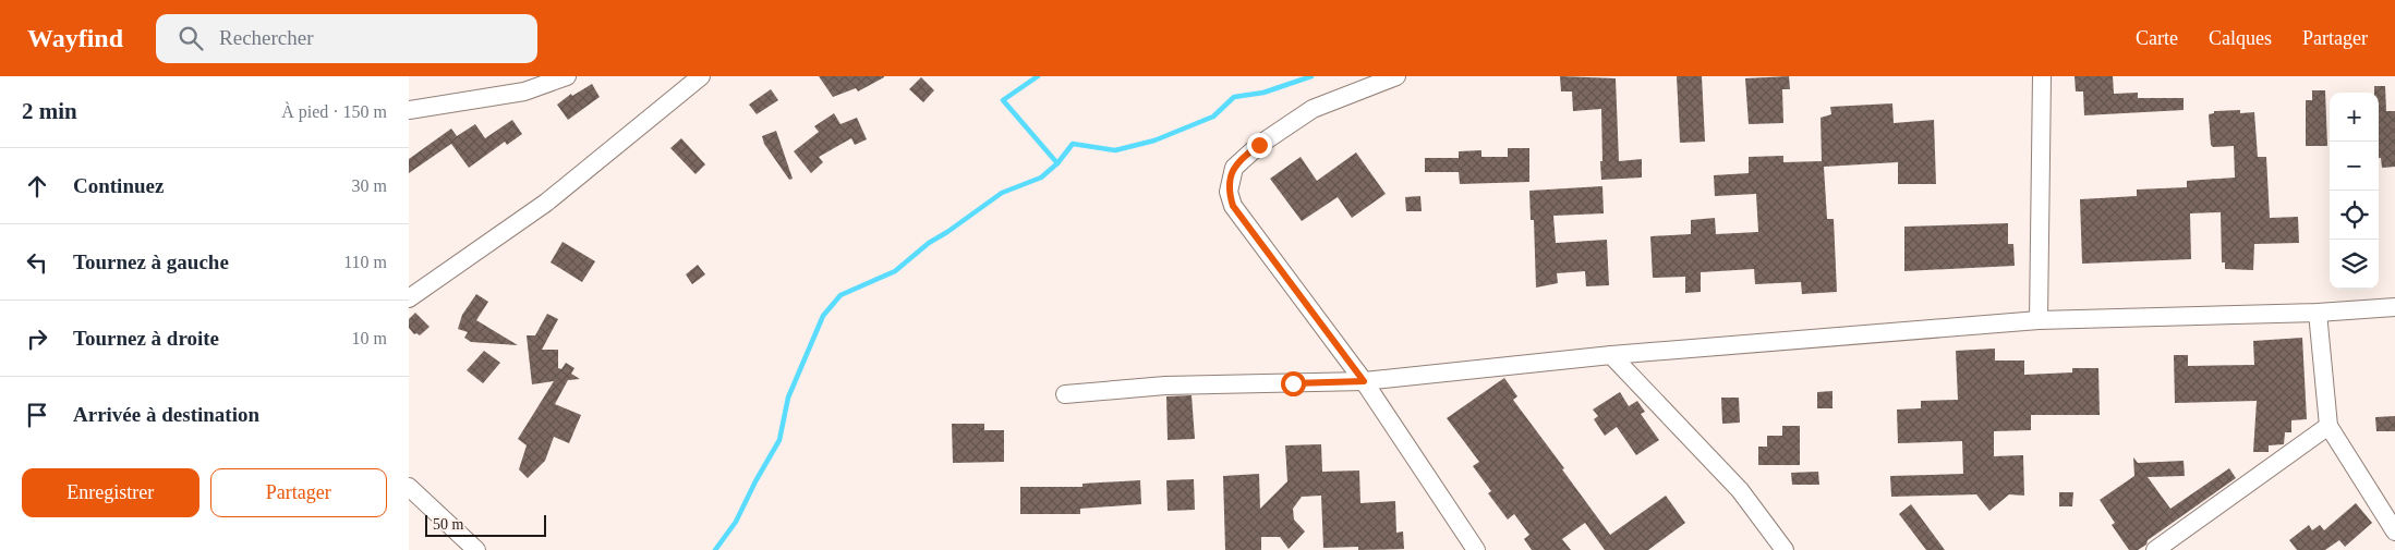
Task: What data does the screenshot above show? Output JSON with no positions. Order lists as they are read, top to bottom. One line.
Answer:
{"scale_bar":"50 m","page":{"header":"Wayfind","search":"Rechercher","nav":["Carte","Calques","Partager"],"heading":["2 min","À pied · 150 m"],"map_buttons":["+","−"],"list":[["Continuez","30 m"],["Tournez à gauche","110 m"],["Tournez à droite","10 m"],"Arrivée à destination"],"buttons":["Enregistrer","Partager"],"scale":"50 m"}}
